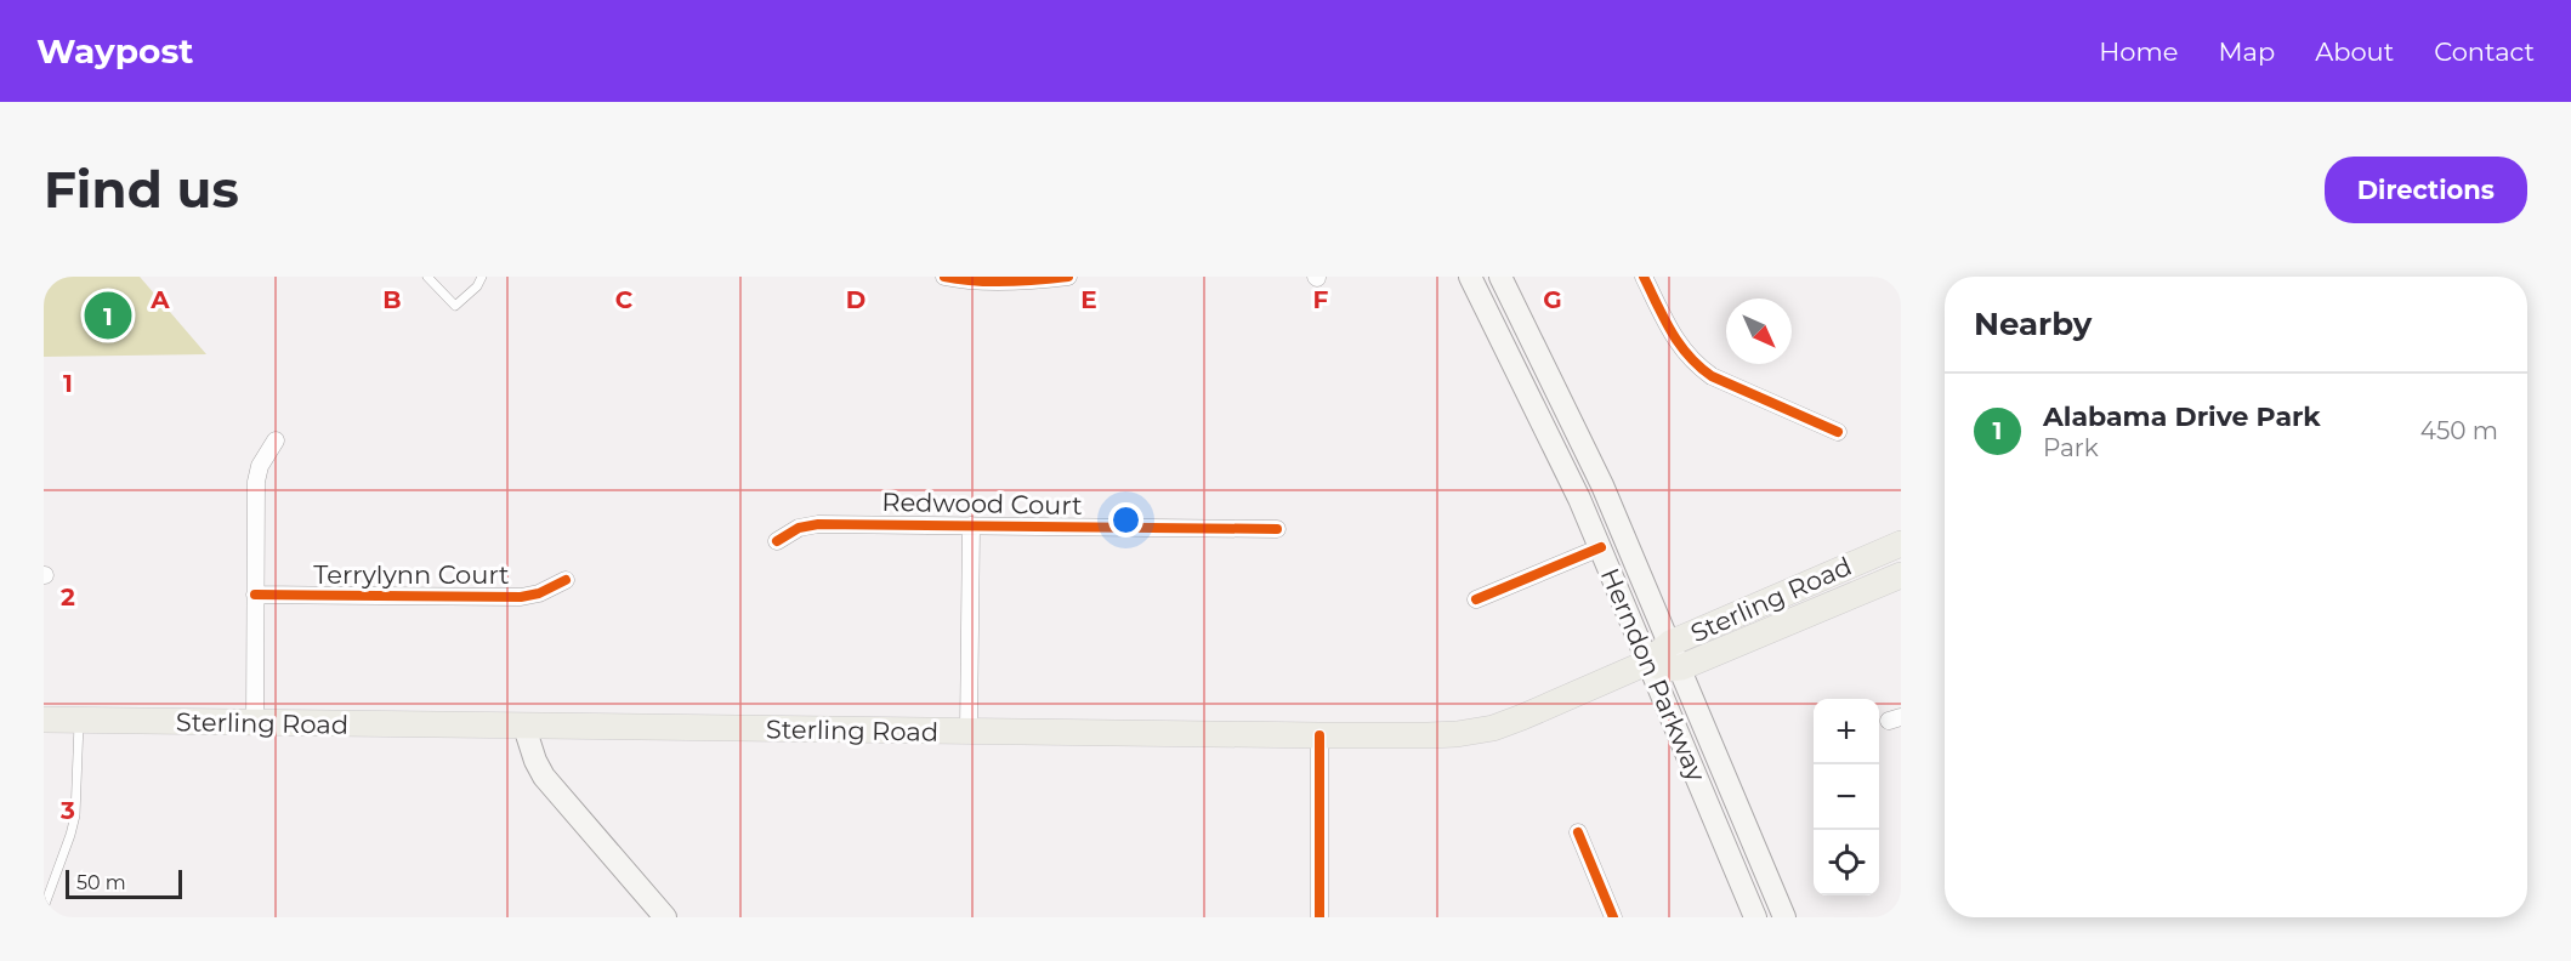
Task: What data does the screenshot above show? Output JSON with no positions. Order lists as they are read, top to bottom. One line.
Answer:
{"streets":{"main road":["Sterling Road","Herndon Parkway"],"street":["Redwood Court","Terrylynn Court"]},"crossings":[["Sterling Road","Herndon Parkway"]],"scale_bar":"50 m","north":"bottom right","page":{"header":"Waypost","nav":["Home","Map","About","Contact"],"buttons":"Directions","title":"Find us","heading":"Nearby","pins":"1","list":[{"mark":"1","name":"Alabama Drive Park","note":"Park","value":"450 m"}],"map_buttons":["+","−"],"scale":"50 m"},"grid":{"columns":["A","B","C","D","E","F","G"],"rows":["1","2","3"]}}
